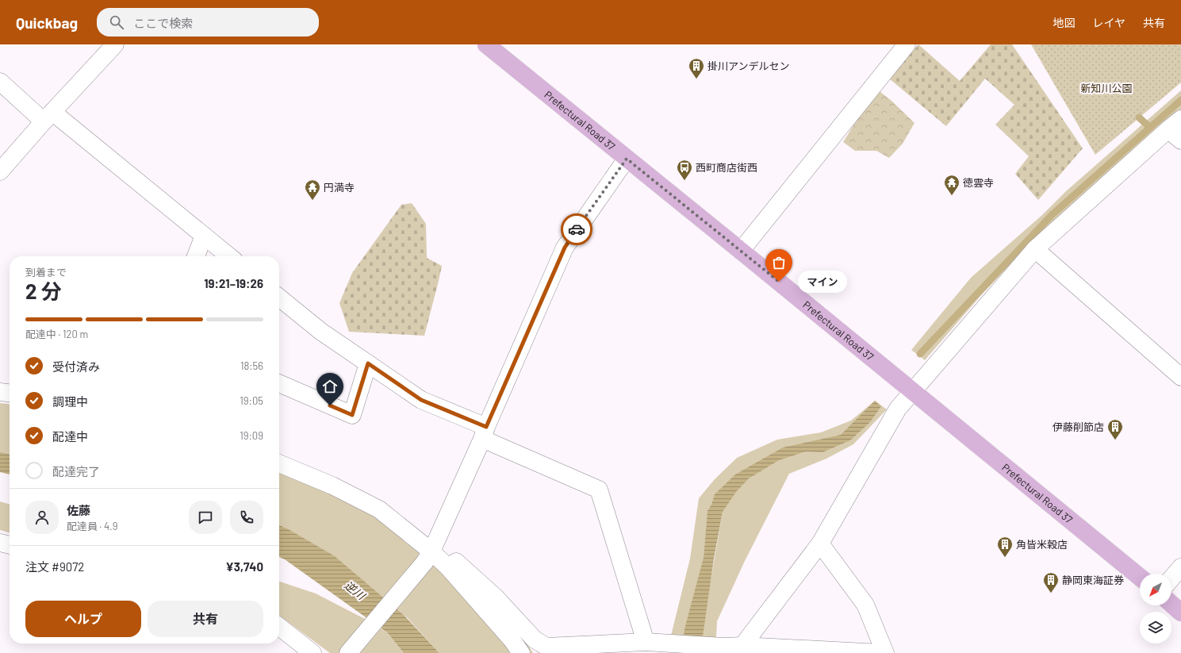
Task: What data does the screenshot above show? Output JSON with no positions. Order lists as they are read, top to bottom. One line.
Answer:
{"streets":{"main road":["Prefectural Road 37"]},"water":["逆川"],"parks":["新知川公園"],"places":{"building":["掛川アンデルセン","伊藤削節店","角皆米穀店","静岡東海証券"],"bus stop":["西町商店街西"],"temple":["徳雲寺","円満寺"],"other":["マイン"]},"north":"bottom left","page":{"header":"Quickbag","search":"ここで検索","nav":["地図","レイヤ","共有"],"heading":["2 分","到着まで","19:21–19:26"],"panel":["佐藤","配達員 · 4.9","注文 #9072","¥3,740"],"bubble":"マイン","bar":"配達中 · 120 m","list":[["受付済み","18:56"],["調理中","19:05"],["配達中","19:09"],"配達完了"],"buttons":["ヘルプ","共有"]}}
